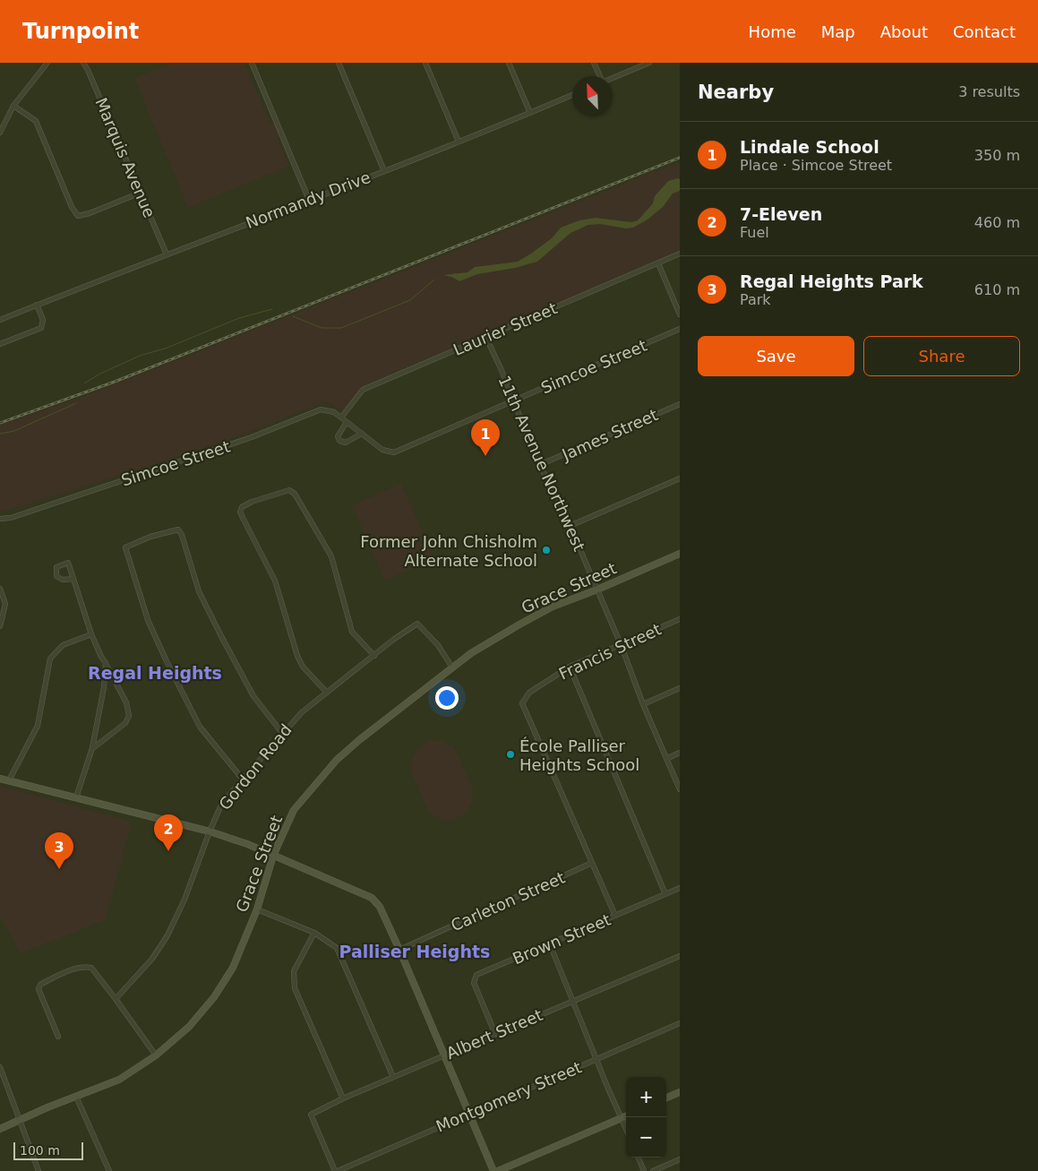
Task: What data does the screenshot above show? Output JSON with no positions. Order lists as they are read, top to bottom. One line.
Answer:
{"streets":{"street":["Marquis Avenue","Normandy Drive","Laurier Street","Simcoe Street","James Street","11th Avenue Northwest","Grace Street","Francis Street","Gordon Road","Carleton Street","Brown Street","Albert Street","Montgomery Street"]},"crossings":[["Marquis Avenue","Normandy Drive"],["Laurier Street","Simcoe Street"],["Laurier Street","11th Avenue Northwest"],["Simcoe Street","11th Avenue Northwest"],["James Street","11th Avenue Northwest"],["11th Avenue Northwest","Grace Street"],["11th Avenue Northwest","Francis Street"],["Grace Street","Gordon Road"],["Francis Street","Carleton Street"],["Brown Street","Albert Street"],["Albert Street","Montgomery Street"]],"districts":["Regal Heights","Palliser Heights"],"places":["Former John Chisholm Alternate School","École Palliser Heights School"],"scale_bar":"100 m","north":"top left","page":{"header":"Turnpoint","nav":["Home","Map","About","Contact"],"heading":["Nearby","3 results"],"list":[{"mark":"1","name":"Lindale School","note":"Place · Simcoe Street","value":"350 m"},{"mark":"2","name":"7-Eleven","note":"Fuel","value":"460 m"},{"mark":"3","name":"Regal Heights Park","note":"Park","value":"610 m"}],"buttons":["Save","Share"],"pins":["1","2","3"],"map_buttons":["+","−"],"scale":"100 m"}}
